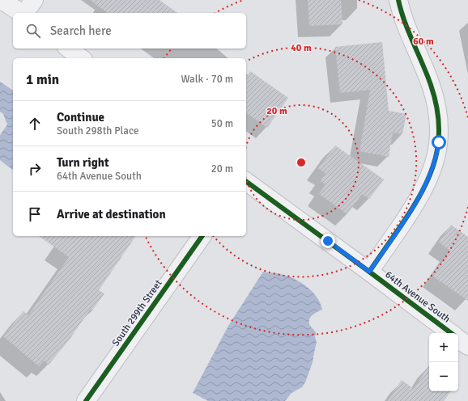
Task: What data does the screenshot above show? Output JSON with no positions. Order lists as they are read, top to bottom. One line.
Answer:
{"streets":{"street":["64th Avenue South","South 299th Street"]},"page":{"search":"Search here","heading":["1 min","Walk · 70 m"],"list":[["Continue","South 298th Place","50 m"],["Turn right","64th Avenue South","20 m"],"Arrive at destination"],"map_buttons":["+","−"]},"rings":["60 m","40 m","20 m"]}
